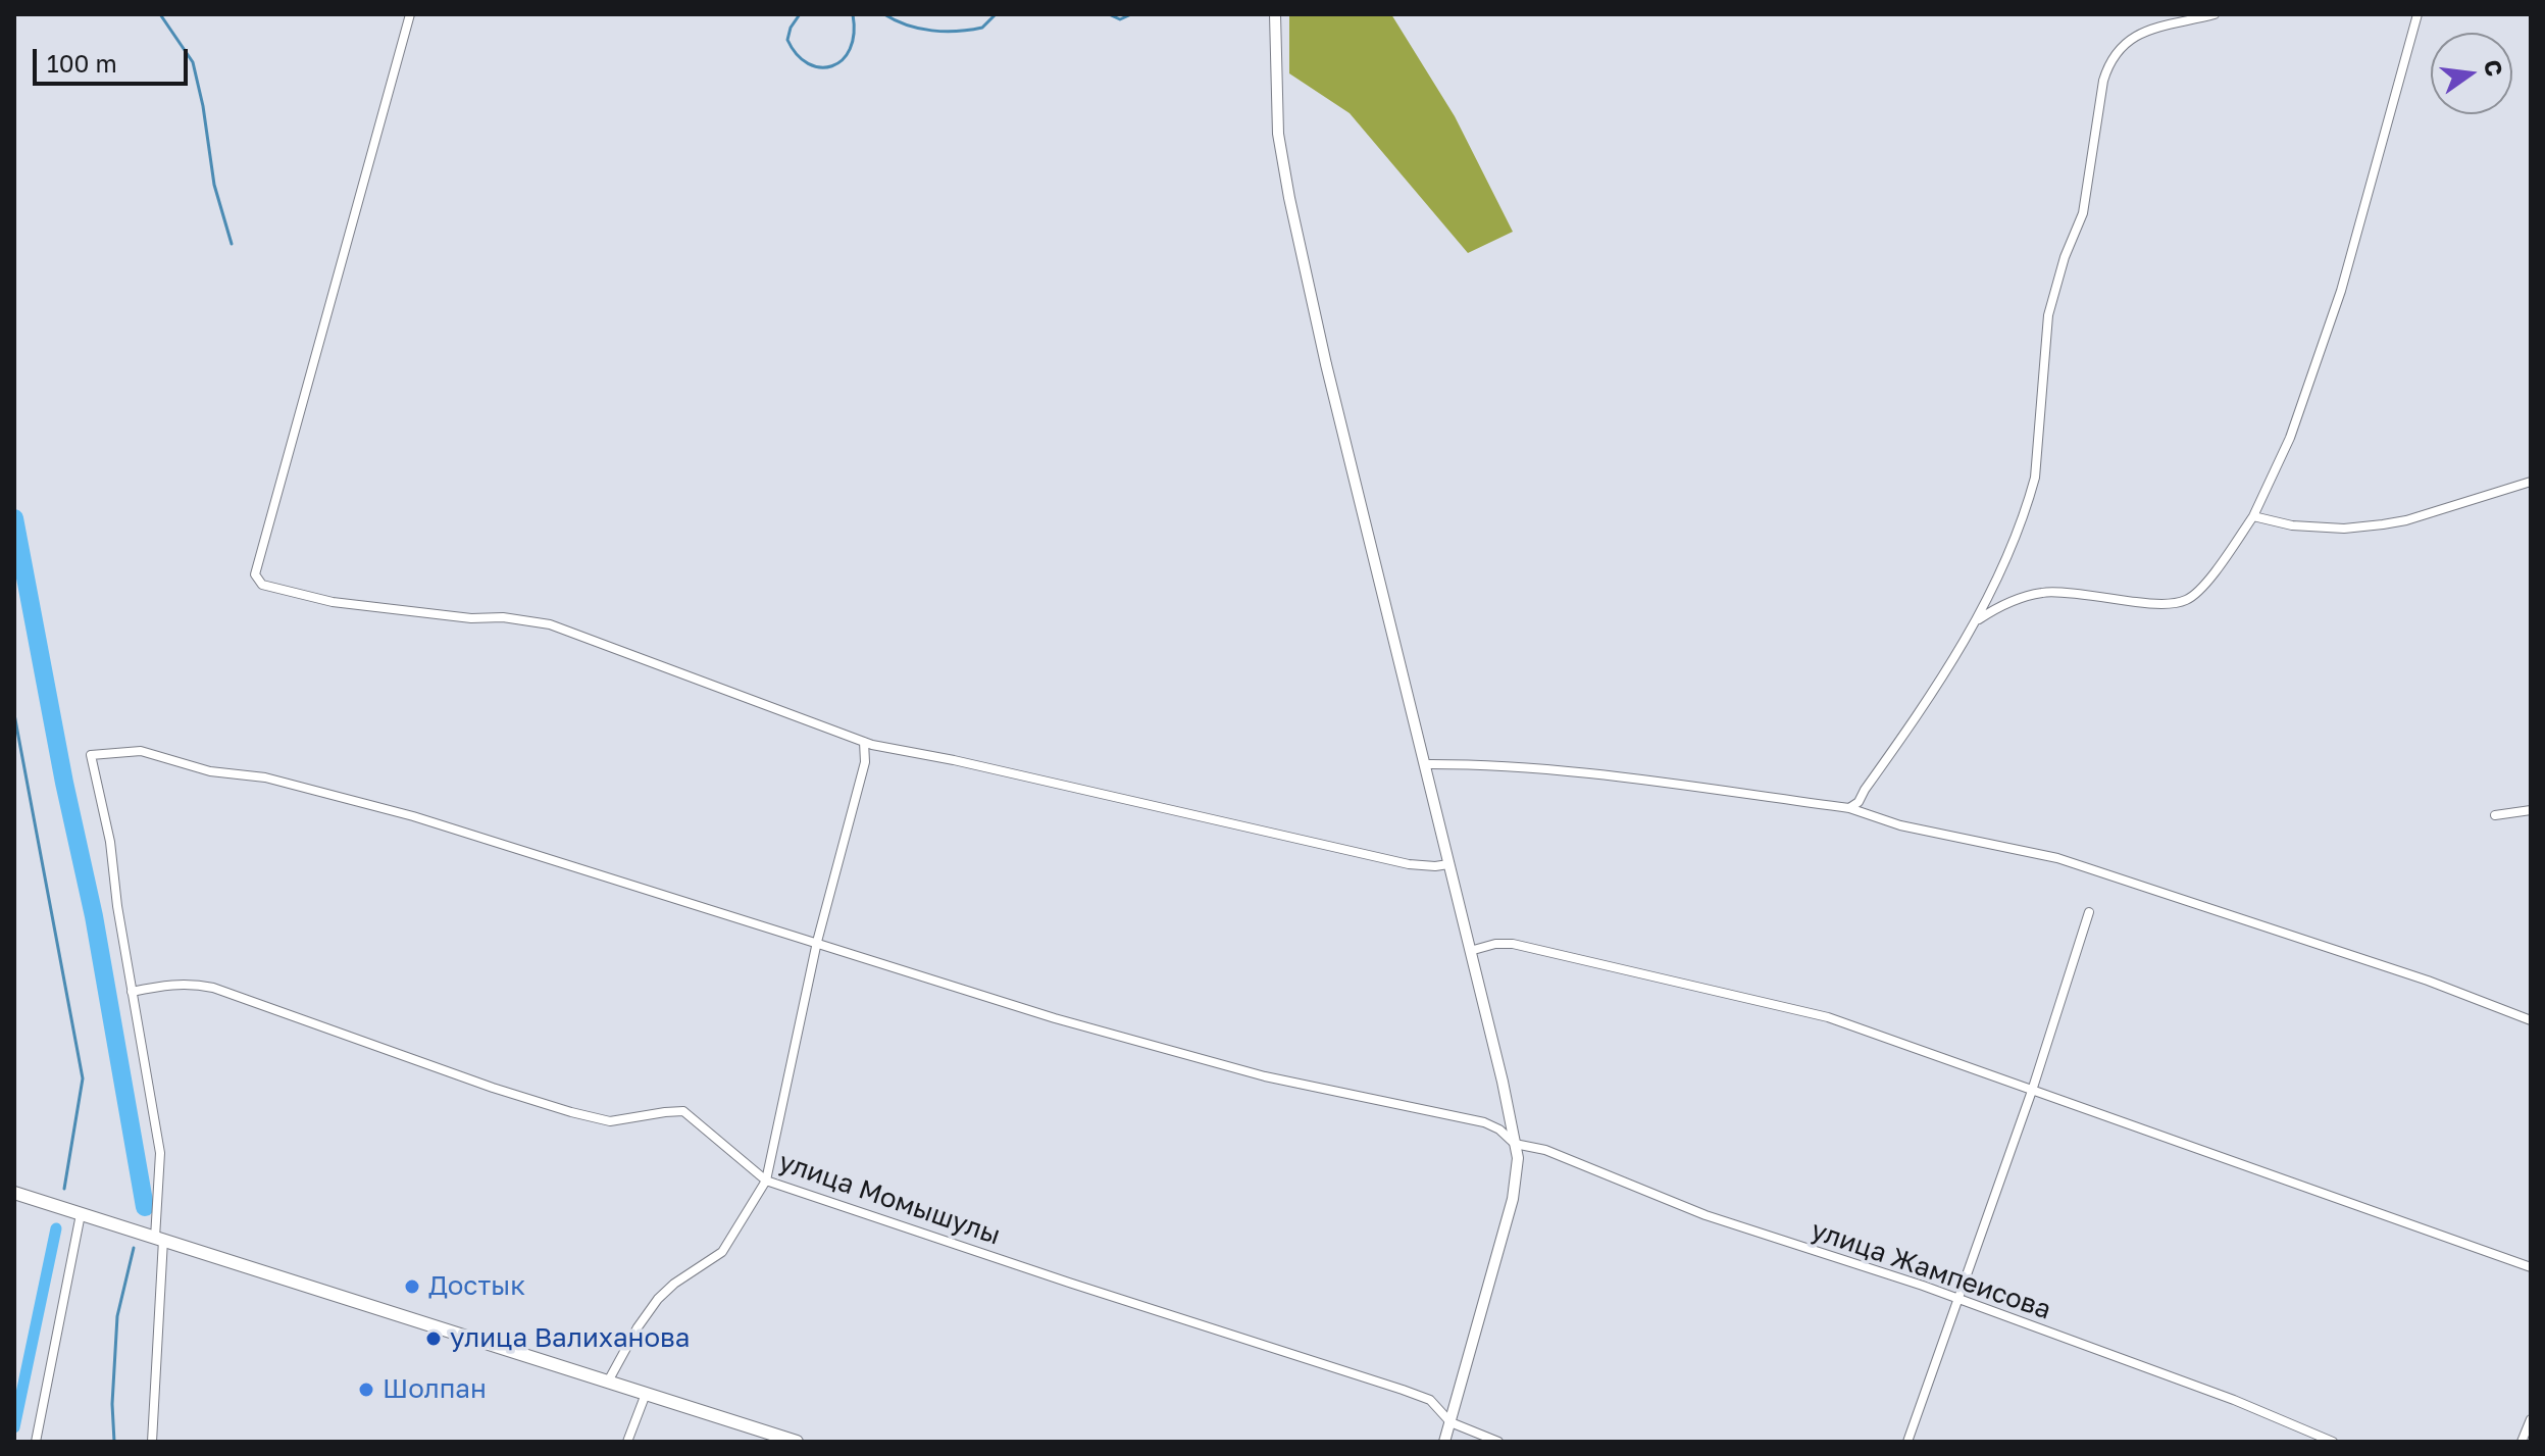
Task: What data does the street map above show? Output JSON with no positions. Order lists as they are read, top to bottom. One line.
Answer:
{"streets":{"street":["улица Момышулы","улица Жампеисова"]},"crossings":[["улица Момышулы","улица Жампеисова"]],"places":["Достык","улица Валиханова","Шолпан"],"scale_bar":"100 m","north":"right"}
